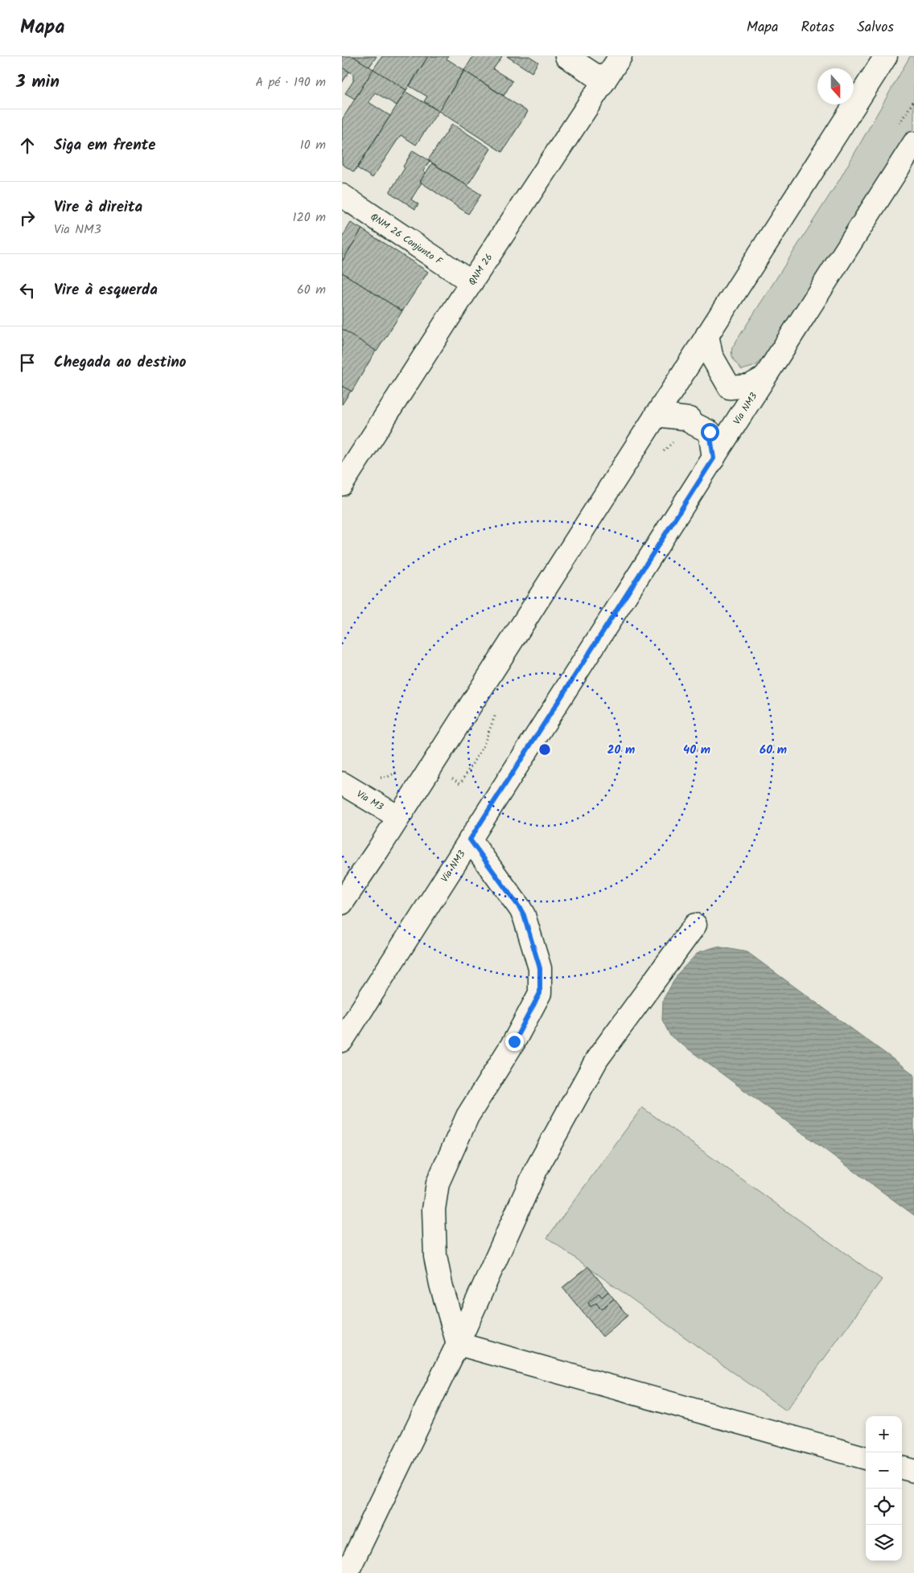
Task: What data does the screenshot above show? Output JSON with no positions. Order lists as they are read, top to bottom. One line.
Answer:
{"streets":{"main road":["QNM 26 Conjunto F","QNM 26","Via NM3","Via M3"]},"crossings":[["QNM 26 Conjunto F","QNM 26"]],"north":"bottom","page":{"header":"Mapa","nav":["Mapa","Rotas","Salvos"],"heading":["3 min","A pé · 190 m"],"list":[["Siga em frente","10 m"],["Vire à direita","Via NM3","120 m"],["Vire à esquerda","60 m"],"Chegada ao destino"],"map_buttons":["+","−"]},"rings":["20 m","40 m","60 m"]}
